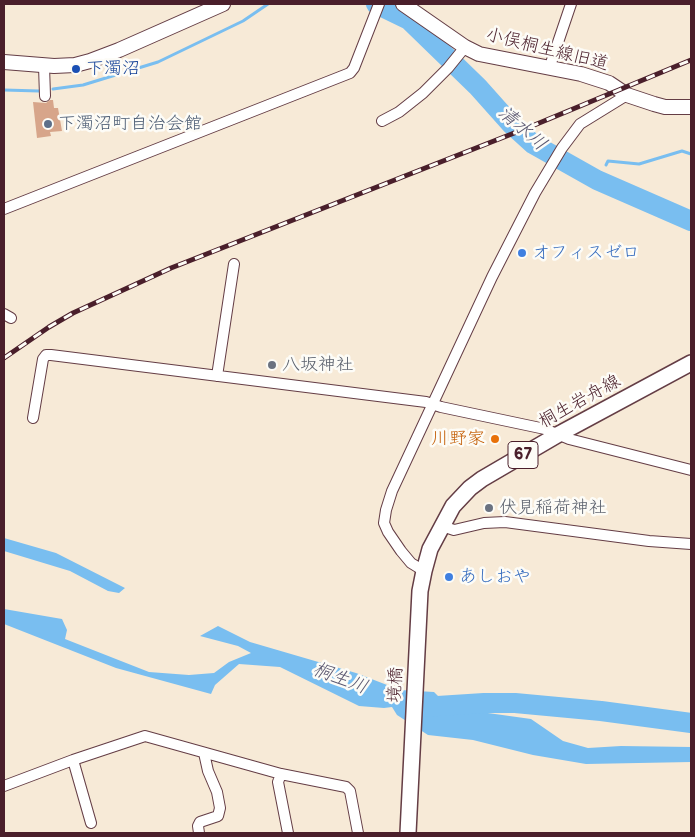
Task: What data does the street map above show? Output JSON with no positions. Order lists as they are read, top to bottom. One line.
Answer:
{"streets":{"main road":["桐生岩舟線","67","境橋"],"street":["小俣桐生線旧道"]},"crossings":[["桐生岩舟線","境橋"]],"water":["清水川","桐生川"],"places":["下濁沼","下濁沼町自治会館","オフィスゼロ","八坂神社","川野家","伏見稲荷神社","あしおや"]}
